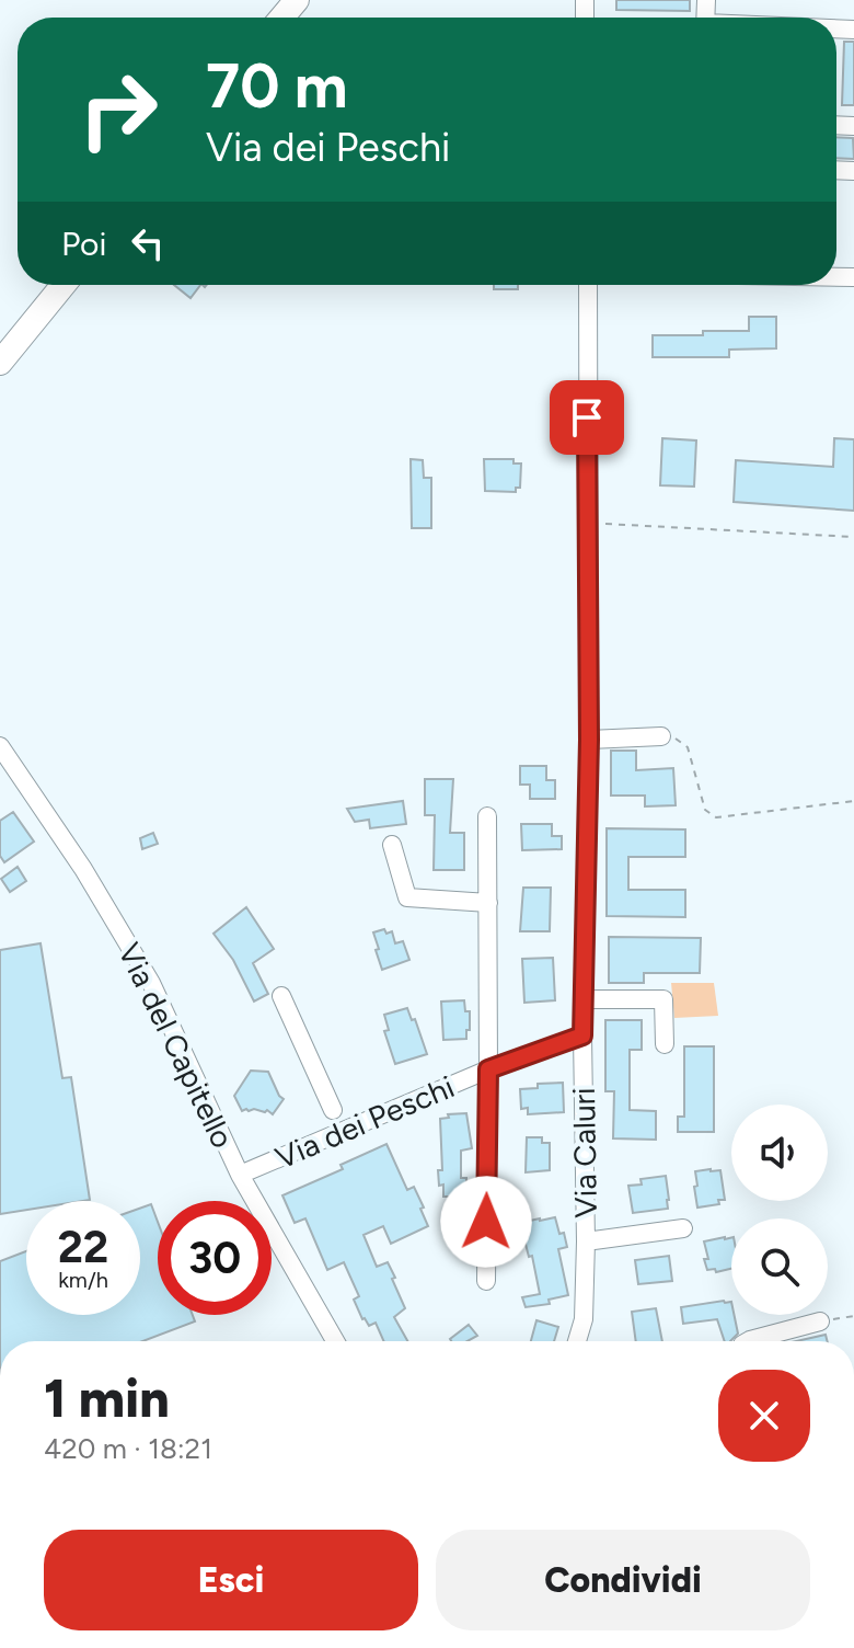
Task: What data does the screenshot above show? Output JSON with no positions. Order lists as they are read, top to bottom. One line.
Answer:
{"streets":{"street":["Via del Capitello","Via dei Peschi","Via Caluri"]},"crossings":[["Via del Capitello","Via dei Peschi"],["Via dei Peschi","Via Caluri"]],"page":{"turn":["70 m","Via dei Peschi"],"then":"Poi","speed":"22 km/h","limit":"30","heading":["1 min","420 m · 18:21"],"buttons":["Esci","Condividi"]}}
